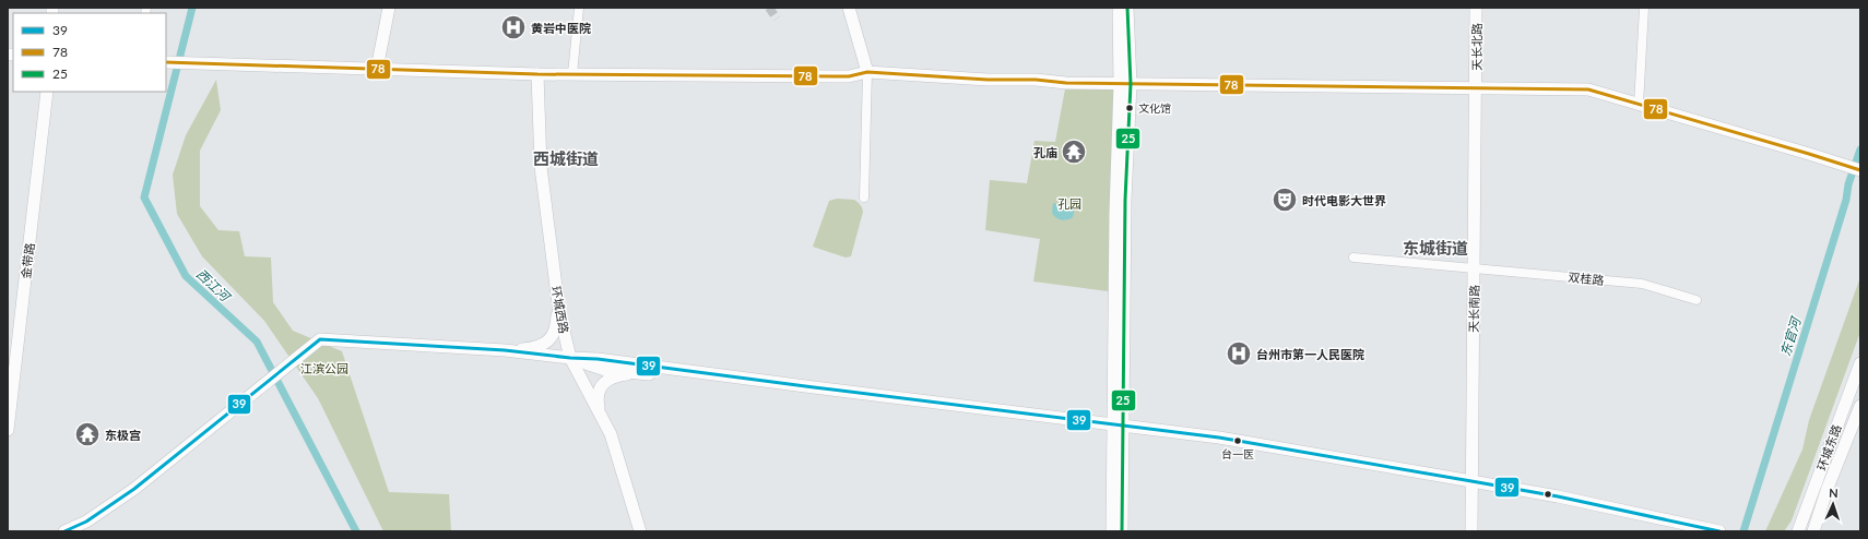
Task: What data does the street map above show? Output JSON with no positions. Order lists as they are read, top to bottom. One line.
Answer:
{"streets":{"street":["天长北路","金带路","双桂路","天长南路","环城西路","环城东路"]},"crossings":[["天长北路","天长南路"],["双桂路","天长南路"]],"districts":["西城街道","东城街道"],"water":["西江河","东官河"],"parks":["孔园","江滨公园"],"places":{"hospital":["黄岩中医院","台州市第一人民医院"],"other":["文化馆","台一医"],"temple":["孔庙","东极宫"],"theatre":["时代电影大世界"]},"lines":["transit line 25","transit line 78","transit line 39"],"legend":["39","78","25"],"north":"top"}
